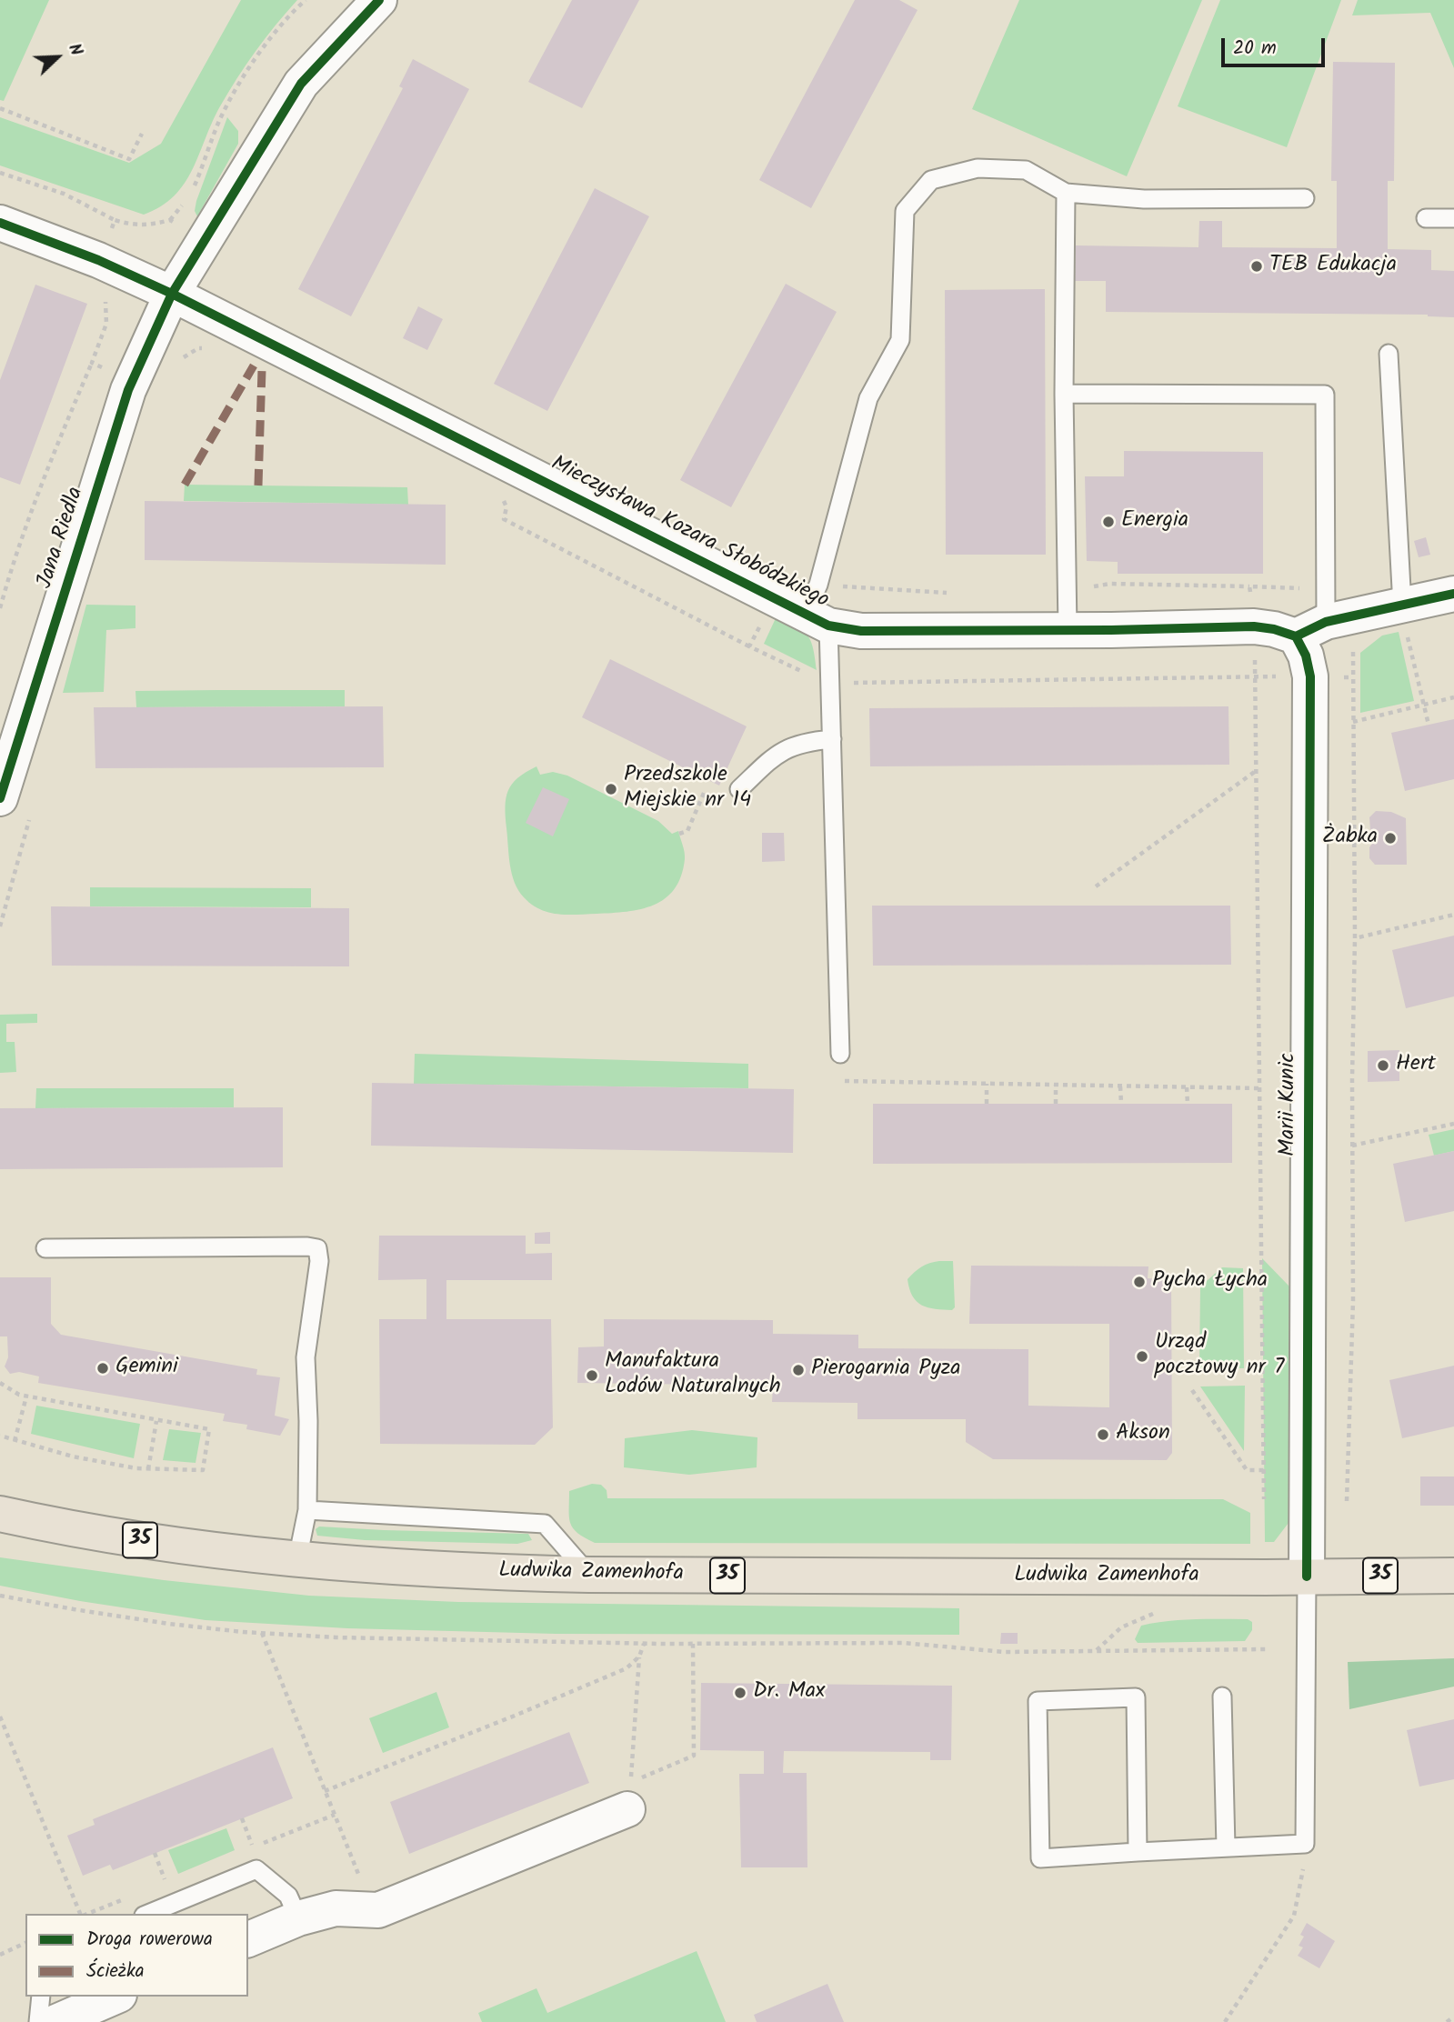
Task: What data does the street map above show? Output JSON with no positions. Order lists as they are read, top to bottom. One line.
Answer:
{"streets":{"main road":["35","Ludwika Zamenhofa"],"street":["Mieczysława Kozara Słobódzkiego","Jana Riedla","Marii Kunic"]},"crossings":[["Mieczysława Kozara Słobódzkiego","Jana Riedla"],["Mieczysława Kozara Słobódzkiego","Marii Kunic"],["Marii Kunic","Ludwika Zamenhofa"]],"places":["TEB Edukacja","Energia","Przedszkole Miejskie nr 14","Żabka","Hert","Pycha Łycha","Urząd pocztowy nr 7","Gemini","Pierogarnia Pyza","Manufaktura Lodów Naturalnych","Akson","Dr. Max"],"legend":["Droga rowerowa","Ścieżka"],"scale_bar":"20 m","north":"top right"}
